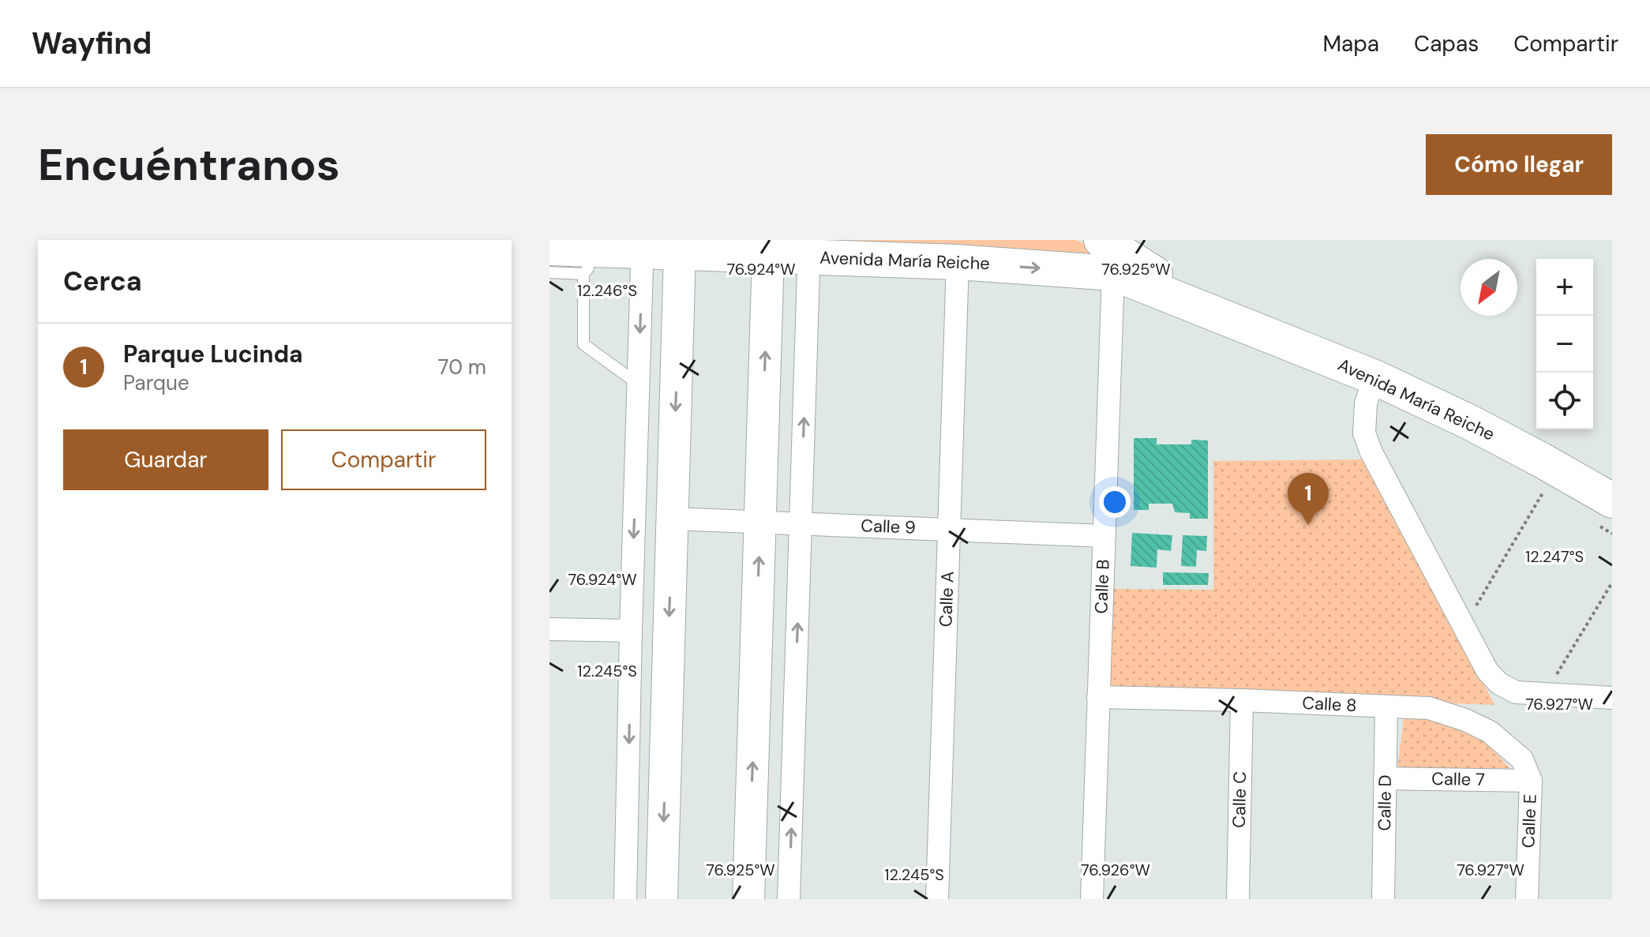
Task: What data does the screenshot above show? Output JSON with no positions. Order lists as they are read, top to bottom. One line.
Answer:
{"streets":{"main road":["Avenida María Reiche"],"street":["Calle 9","Calle B","Calle A","Calle 8","Calle 7","Calle C","Calle D","Calle E"]},"crossings":[["Avenida María Reiche","Calle B"],["Avenida María Reiche","Calle A"],["Calle 9","Calle B"],["Calle 9","Calle A"],["Calle B","Calle 8"],["Calle 8","Calle 7"],["Calle 8","Calle C"],["Calle 8","Calle D"],["Calle 8","Calle E"],["Calle 7","Calle D"],["Calle 7","Calle E"]],"north":"bottom left","page":{"header":"Wayfind","nav":["Mapa","Capas","Compartir"],"buttons":["Cómo llegar",["Guardar","Compartir"]],"title":"Encuéntranos","heading":"Cerca","map_buttons":["+","−"],"list":[{"mark":"1","name":"Parque Lucinda","note":"Parque","value":"70 m"}],"pins":"1"},"coordinates":["76.924°W","76.925°W","12.246°S","12.247°S","12.245°S","76.927°W","76.926°W"]}
